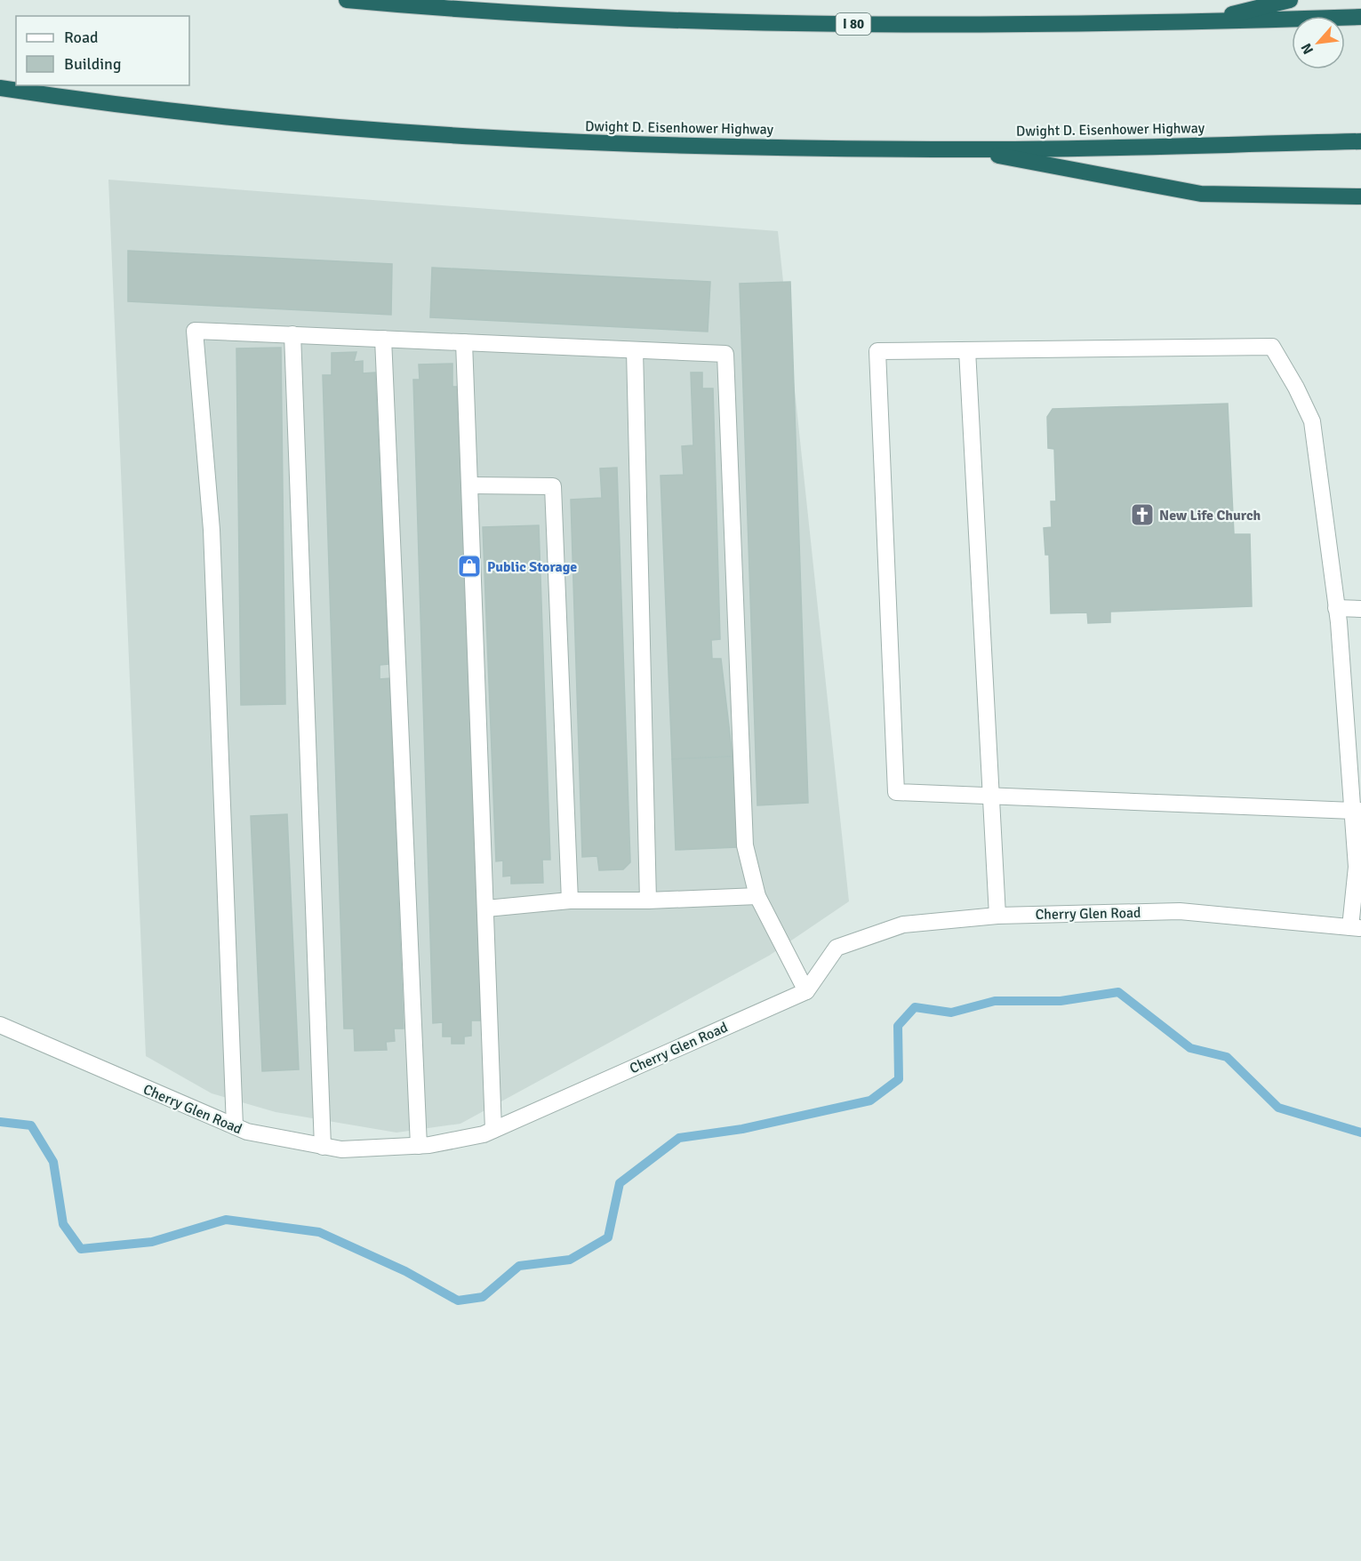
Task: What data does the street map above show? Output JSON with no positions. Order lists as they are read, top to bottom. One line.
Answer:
{"streets":{"highway":["I 80","Dwight D. Eisenhower Highway"],"street":["Cherry Glen Road"]},"places":{"church":["New Life Church"],"shop":["Public Storage"]},"legend":["Road","Building"],"north":"bottom left"}
